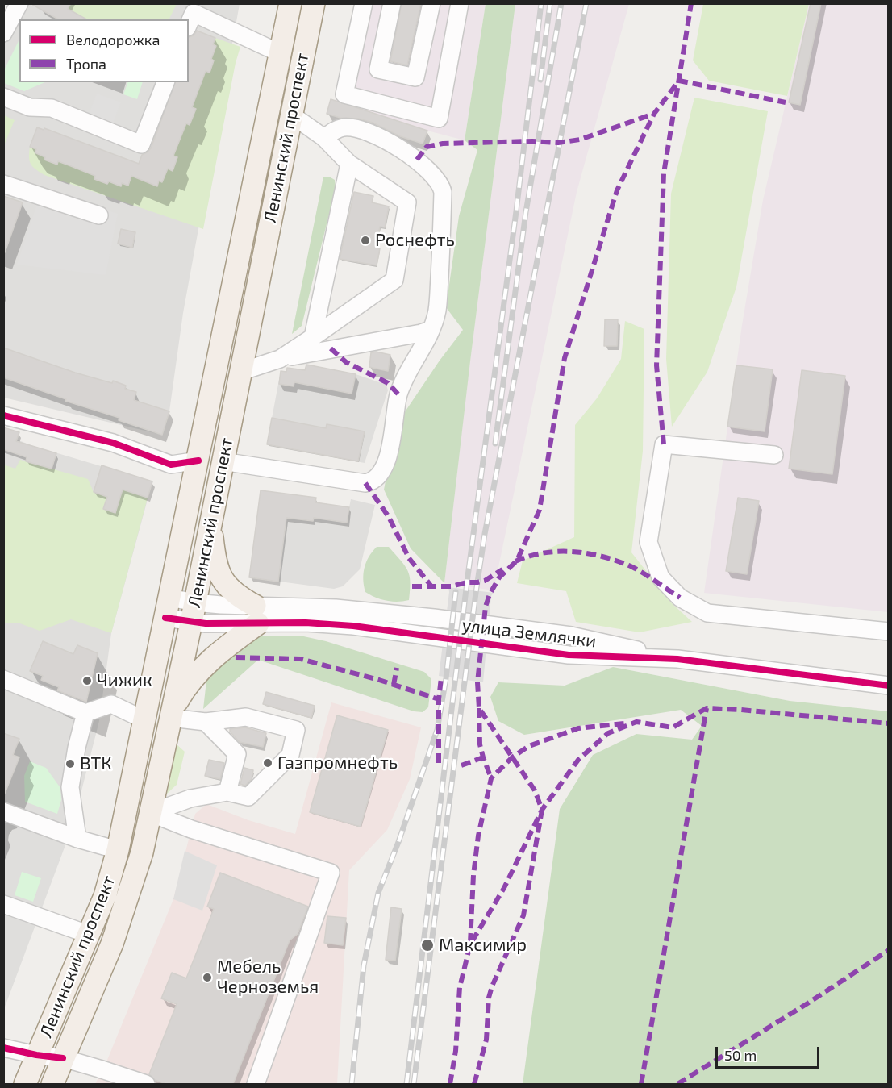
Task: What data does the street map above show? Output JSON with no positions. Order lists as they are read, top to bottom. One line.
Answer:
{"streets":{"main road":["Ленинский проспект"],"street":["улица Землячки"]},"crossings":[["Ленинский проспект","улица Землячки"]],"places":["Роснефть","Чижик","Газпромнефть","ВТК","Максимир","Мебель Черноземья"],"legend":["Велодорожка","Тропа"],"scale_bar":"50 m"}
